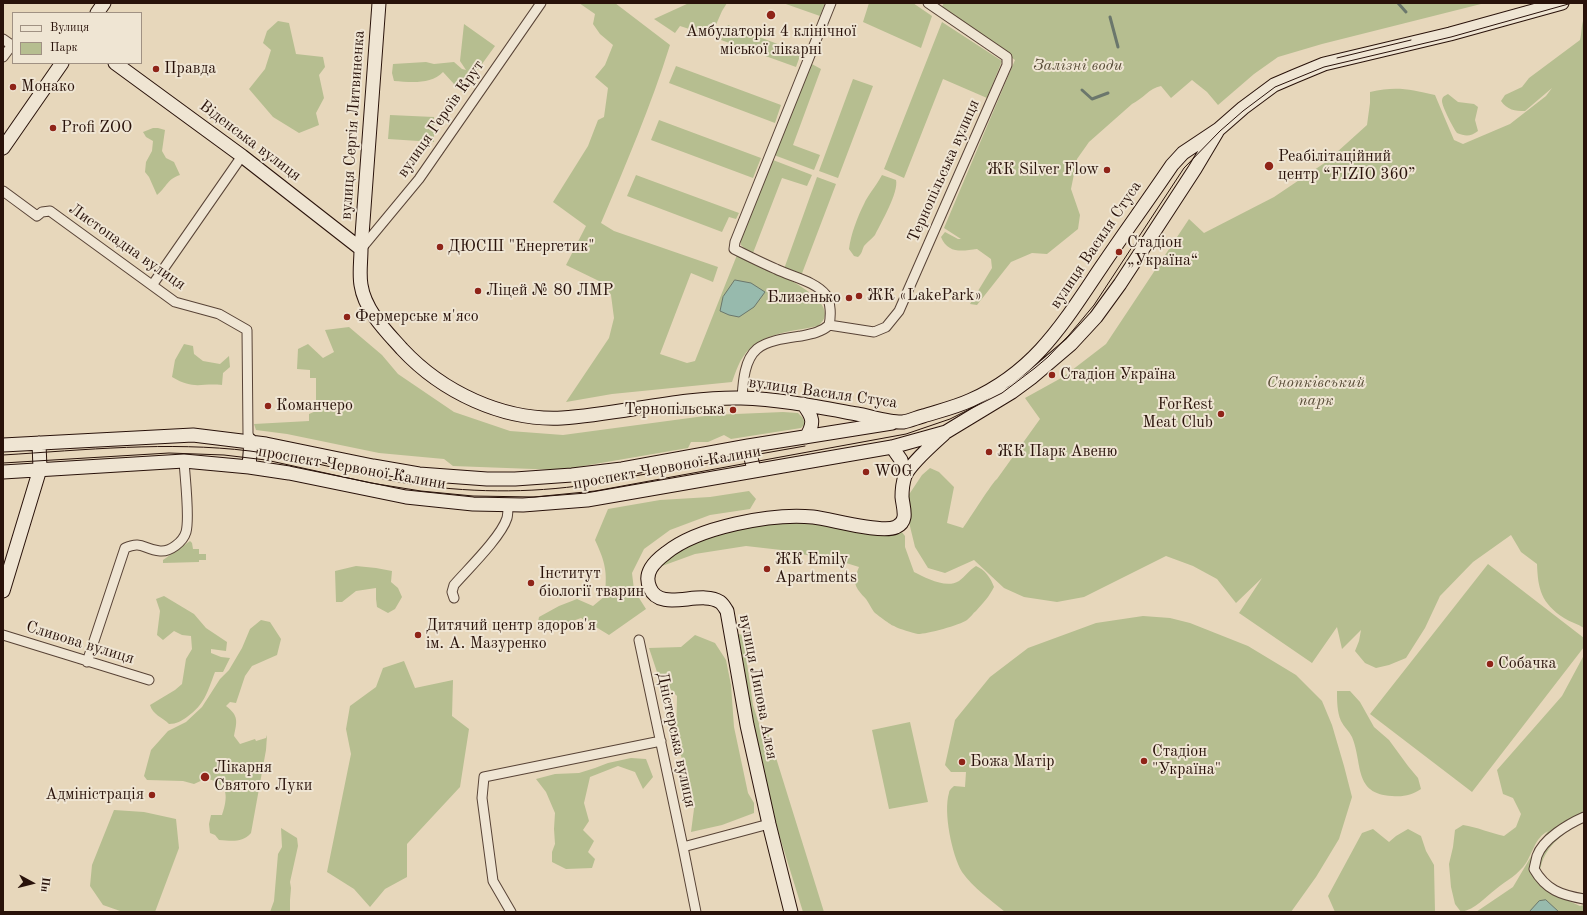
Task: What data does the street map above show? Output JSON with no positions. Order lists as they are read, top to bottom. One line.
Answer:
{"streets":{"main road":["вулиця Сергія Литвиненка","Віденська вулиця","вулиця Василя Стуса","проспект Червоної Калини","вулиця Липова Алея"],"street":["вулиця Героїв Крут","Тернопільська вулиця","Листопадна вулиця","Сливова вулиця","Дністерська вулиця"]},"crossings":[["вулиця Героїв Крут","вулиця Сергія Литвиненка"],["вулиця Героїв Крут","Віденська вулиця"],["вулиця Героїв Крут","вулиця Василя Стуса"],["вулиця Сергія Литвиненка","Віденська вулиця"],["вулиця Сергія Литвиненка","вулиця Василя Стуса"],["Віденська вулиця","вулиця Василя Стуса"],["вулиця Василя Стуса","проспект Червоної Калини"],["Листопадна вулиця","проспект Червоної Калини"]],"parks":["Залізні води","Снопківський парк"],"places":["Амбулаторія 4 клінічної міської лікарні","Правда","Монако","Profi ZOO","Реабілітаційний центр “FIZIO 360”","ЖК Silver Flow","ДЮСШ \"Енергетик\"","Стадіон „Україна“","Ліцей № 80 ЛМР","ЖК «LakePark»","Близенько","Фермерське м'ясо","Стадіон Україна","Команчеро","Тернопільська","ForRest Meat Club","ЖК Парк Авеню","WOG","ЖК Emily Apartments","Інститут біології тварин","Дитячий центр здоров'я ім. А. Мазуренко","Собачка","Стадіон \"Україна\"","Божа Матір","Лікарня Святого Луки","Адміністрація"],"legend":["Вулиця","Парк"],"north":"right"}
